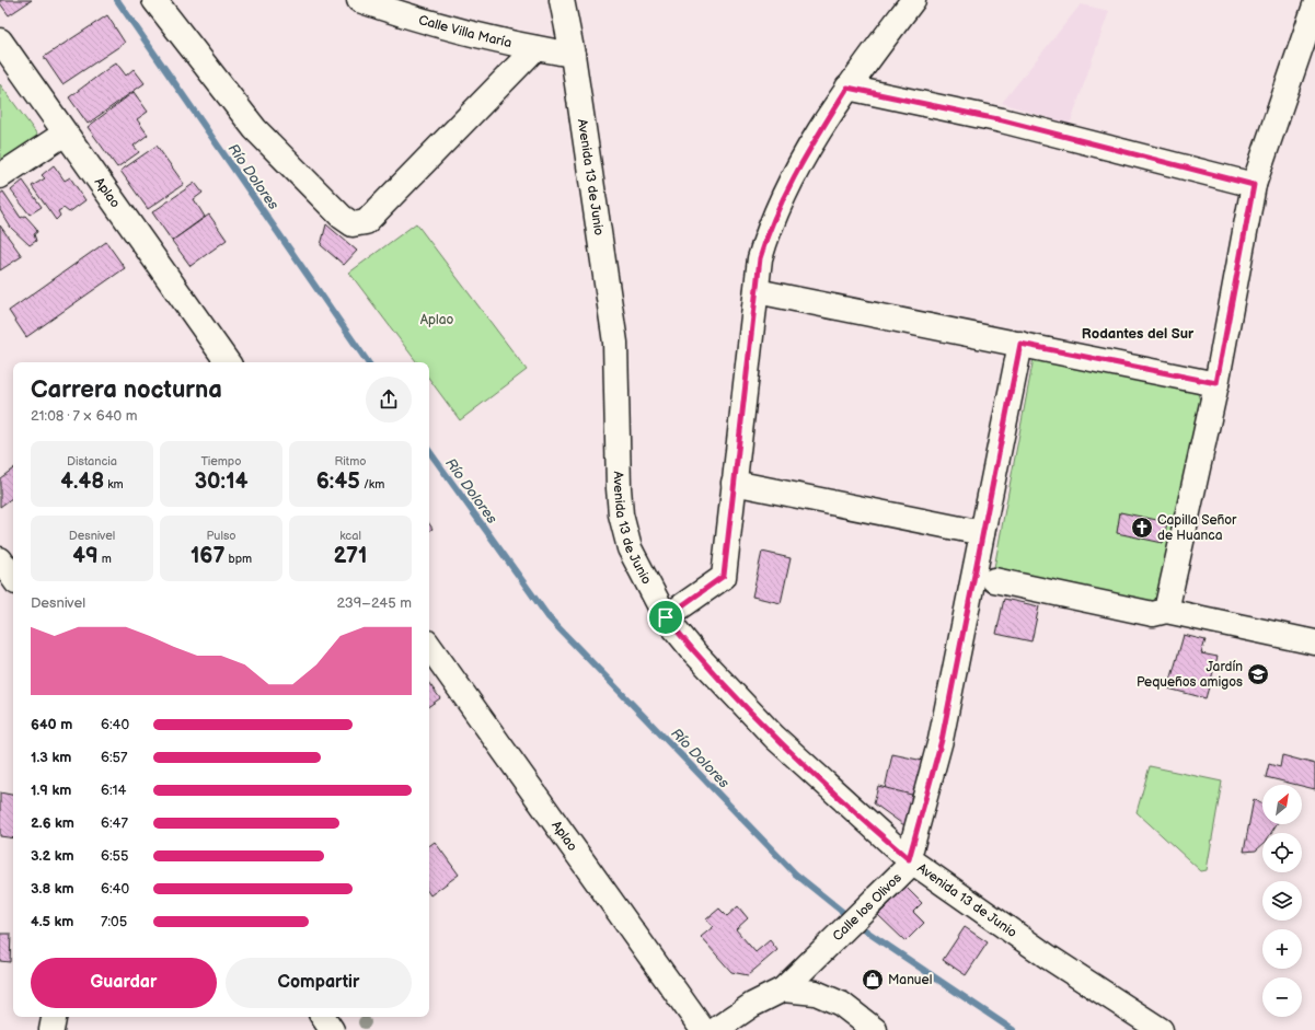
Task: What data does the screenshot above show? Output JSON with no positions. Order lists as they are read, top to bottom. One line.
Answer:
{"streets":{"street":["Calle Villa María","Avenida 13 de Junio","Aplao","Calle los Olivos"]},"crossings":[["Calle Villa María","Avenida 13 de Junio"],["Avenida 13 de Junio","Calle los Olivos"]],"districts":["Rodantes del Sur"],"water":["Río Dolores"],"parks":["Aplao"],"places":{"church":["Capilla Señor de Huanca"],"school or university":["Jardín Pequeños amigos"],"shop":["Manuel"]},"north":"top right","page":{"heading":["Carrera nocturna","21:08 · 7 × 640 m"],"stats":[["Distancia","4.48 km"],["Tiempo","30:14"],["Ritmo","6:45 /km"],["Desnivel","49 m"],["Pulso","167 bpm"],["kcal","271"]],"chart":["Desnivel","239–245 m"],"list":[{"name":"640 m","note":"6:40"},{"name":"1.3 km","note":"6:57"},{"name":"1.9 km","note":"6:14"},{"name":"2.6 km","note":"6:47"},{"name":"3.2 km","note":"6:55"},{"name":"3.8 km","note":"6:40"},{"name":"4.5 km","note":"7:05"}],"map_buttons":["+","−"],"buttons":["Guardar","Compartir"]}}
